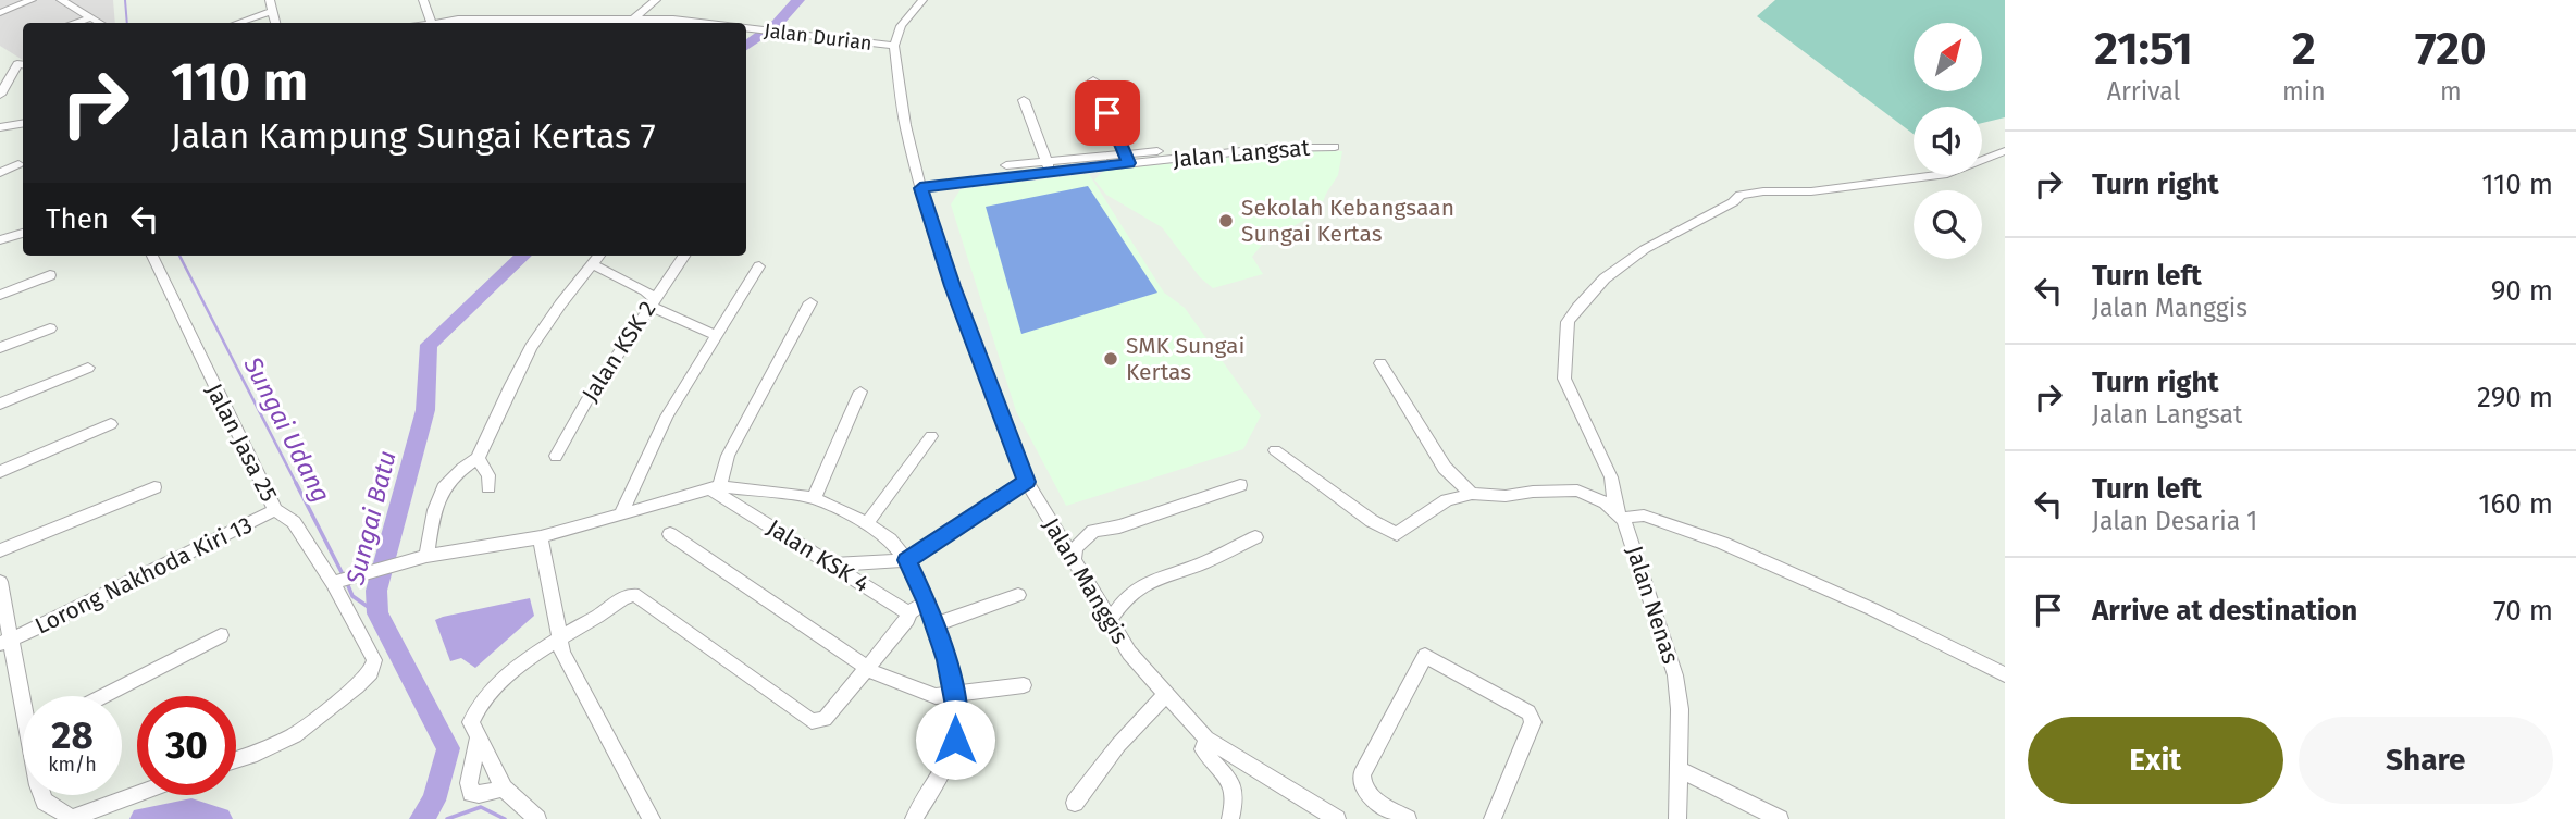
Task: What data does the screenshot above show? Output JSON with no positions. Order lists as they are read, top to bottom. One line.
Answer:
{"streets":{"street":["Jalan Durian","Jalan Langsat","Jalan KSK 2","Jalan Jasa 25","Jalan KSK 4","Lorong Nakhoda Kiri 13","Jalan Manggis","Jalan Nenas"]},"crossings":[["Jalan Durian","Jalan Manggis"],["Jalan Langsat","Jalan Manggis"],["Jalan Jasa 25","Lorong Nakhoda Kiri 13"]],"water":["Sungai Udang","Sungai Batu"],"places":["Sekolah Kebangsaan Sungai Kertas","SMK Sungai Kertas"],"north":"top right","page":{"eta":["21:51","Arrival","2","min","720","m"],"turn":["110 m","Jalan Kampung Sungai Kertas 7"],"list":[{"name":"Turn right","value":"110 m"},{"name":"Turn left","note":"Jalan Manggis","value":"90 m"},{"name":"Turn right","note":"Jalan Langsat","value":"290 m"},{"name":"Turn left","note":"Jalan Desaria 1","value":"160 m"},{"name":"Arrive at destination","value":"70 m"}],"then":"Then","speed":"28 km/h","limit":"30","buttons":["Exit","Share"]}}
